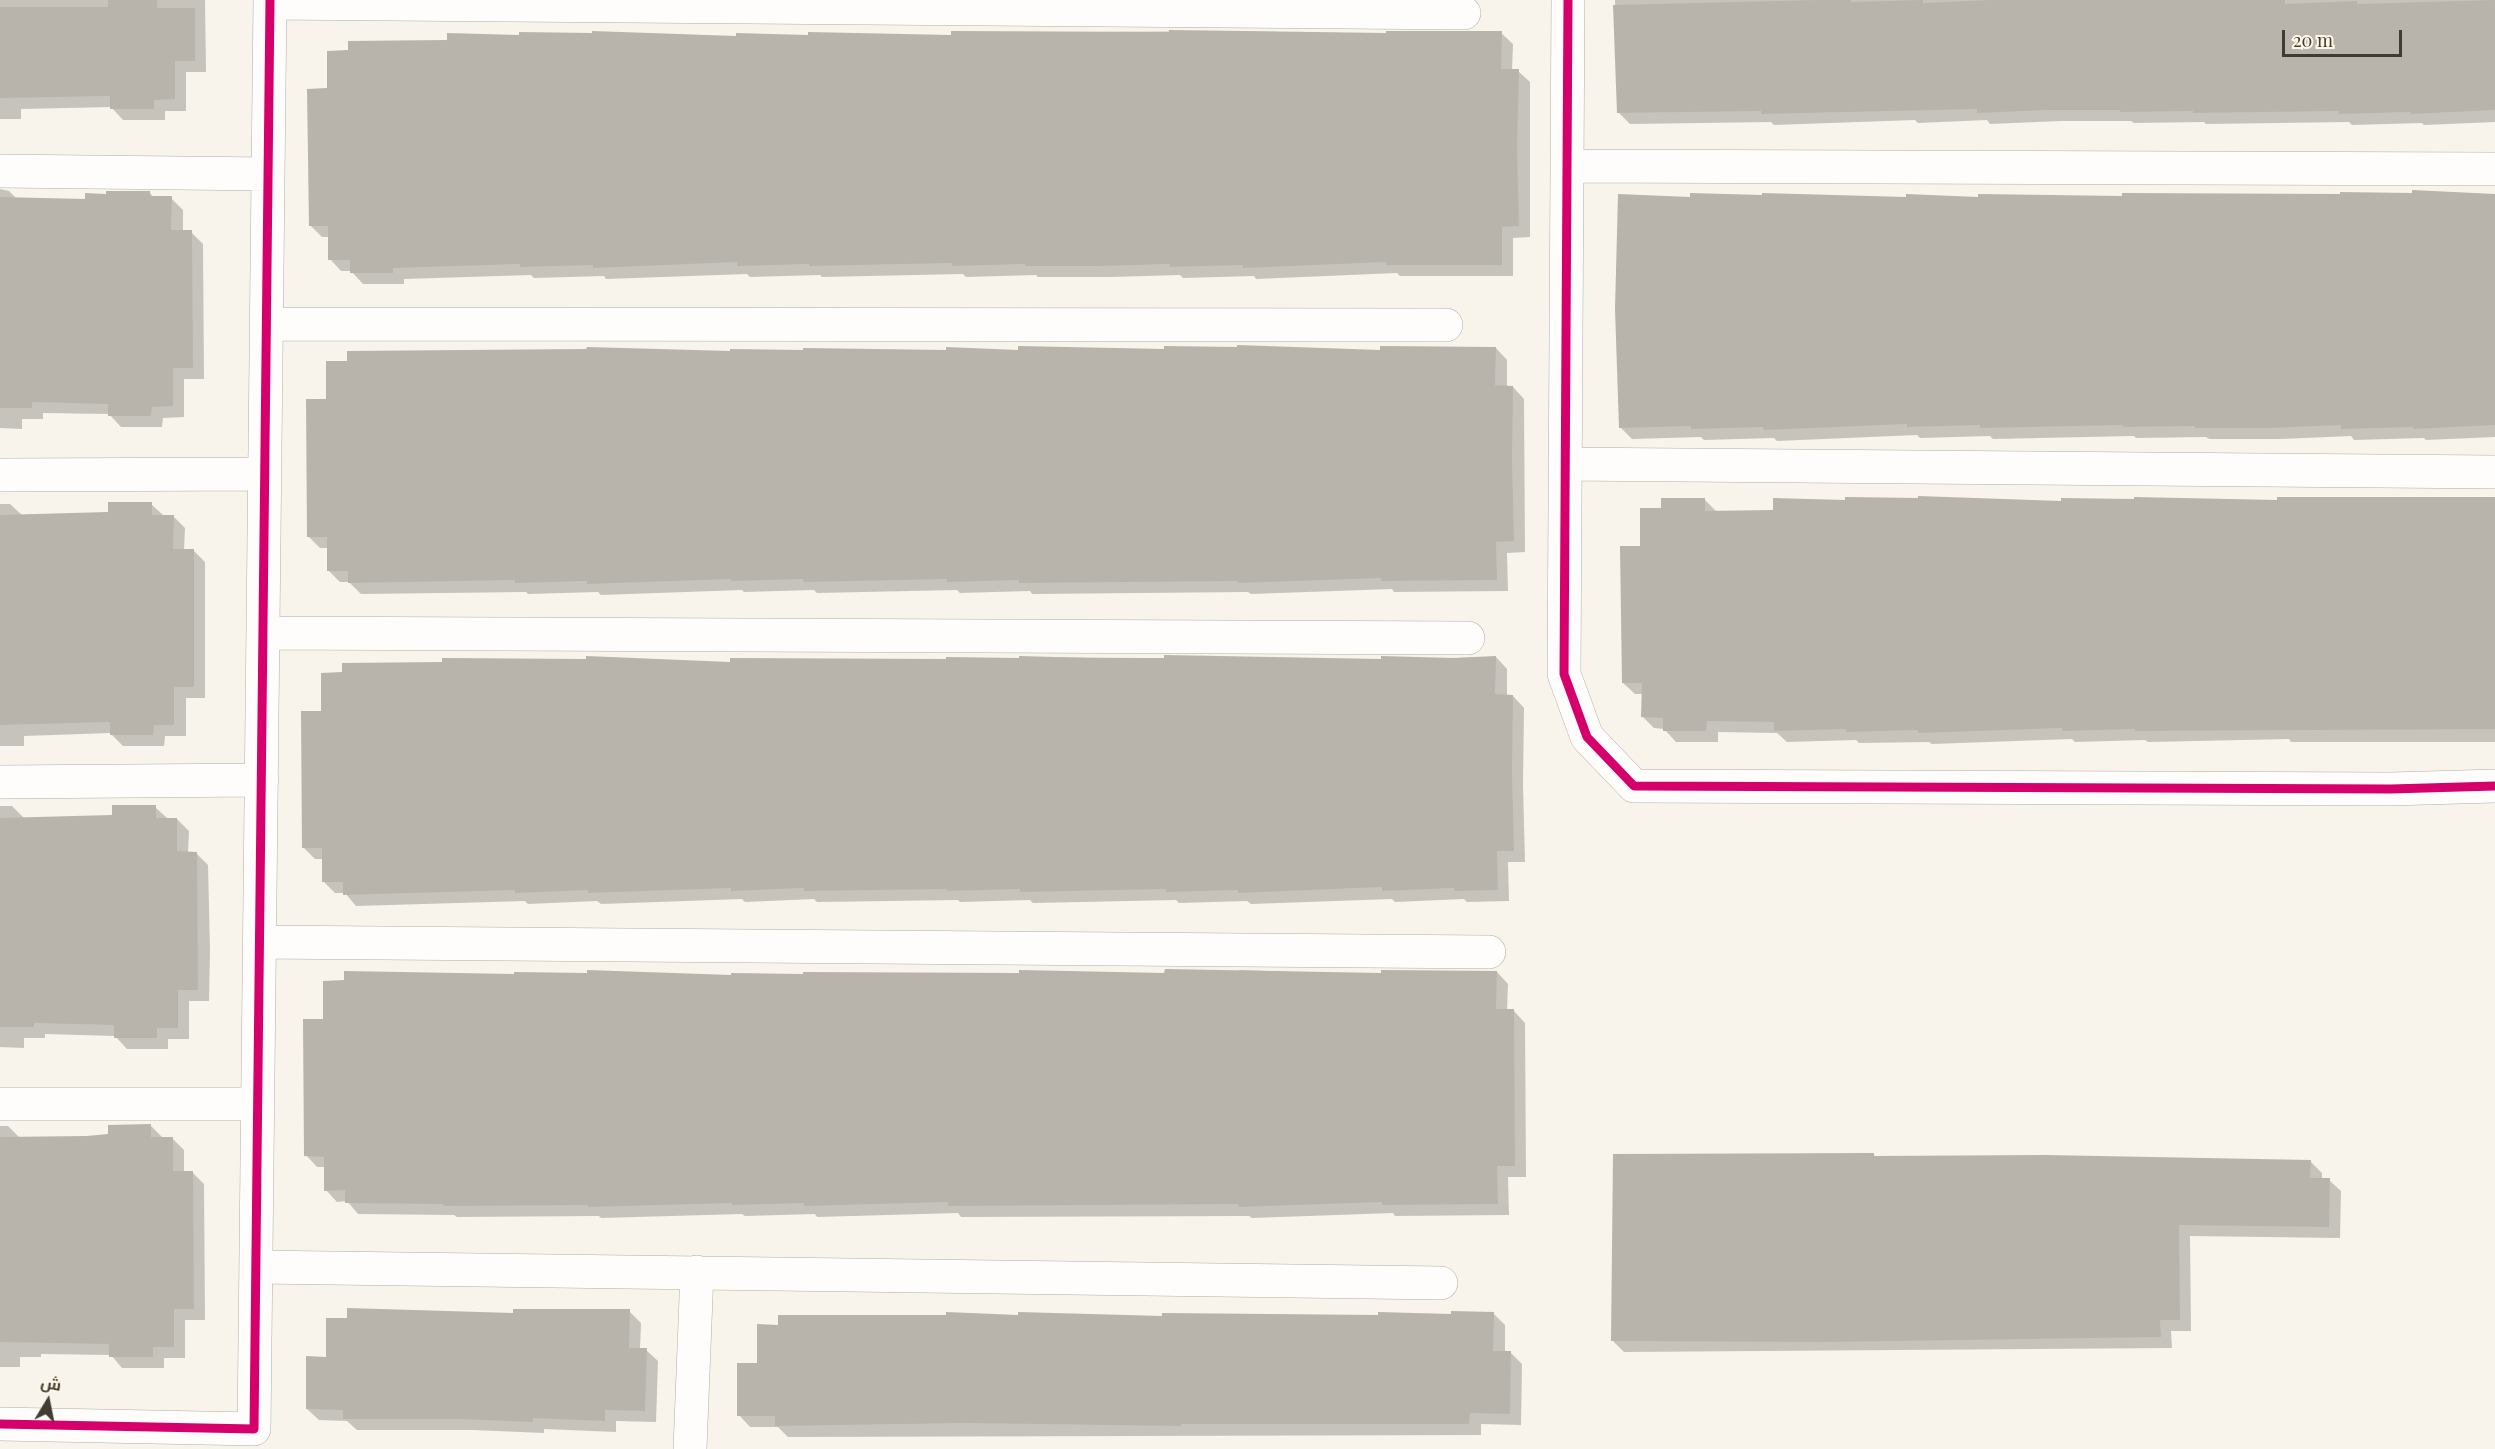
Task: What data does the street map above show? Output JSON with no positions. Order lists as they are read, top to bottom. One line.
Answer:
{"scale_bar":"20 m","north":"top"}
